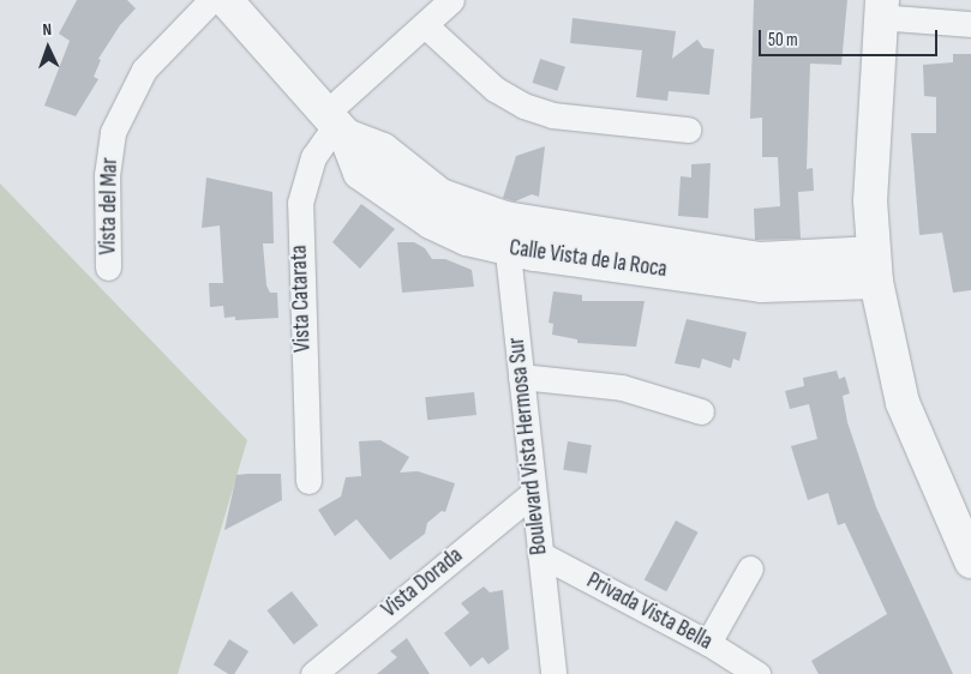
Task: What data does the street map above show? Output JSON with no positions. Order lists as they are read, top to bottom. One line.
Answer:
{"streets":{"street":["Vista del Mar","Calle Vista de la Roca","Vista Catarata","Boulevard Vista Hermosa Sur","Vista Dorada","Privada Vista Bella"]},"crossings":[["Calle Vista de la Roca","Vista Catarata"],["Calle Vista de la Roca","Boulevard Vista Hermosa Sur"],["Boulevard Vista Hermosa Sur","Vista Dorada"],["Boulevard Vista Hermosa Sur","Privada Vista Bella"]],"scale_bar":"50 m","north":"top"}
